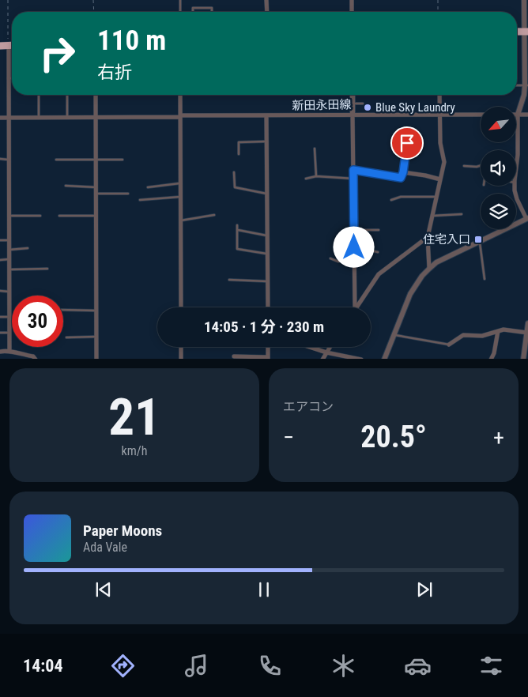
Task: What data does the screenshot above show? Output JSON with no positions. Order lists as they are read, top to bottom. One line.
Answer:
{"streets":{"street":["新田永田線"]},"places":{"other":["Blue Sky Laundry"],"transit":["住宅入口"]},"north":"bottom left","page":{"turn":["110 m","右折"],"limit":"30","trip":"14:05 · 1 分 · 230 m","tile":[["21","km/h"],"エアコン"],"heat":["−","20.5°","+"],"song":["Paper Moons","Ada Vale"],"tabs":"14:04"}}
